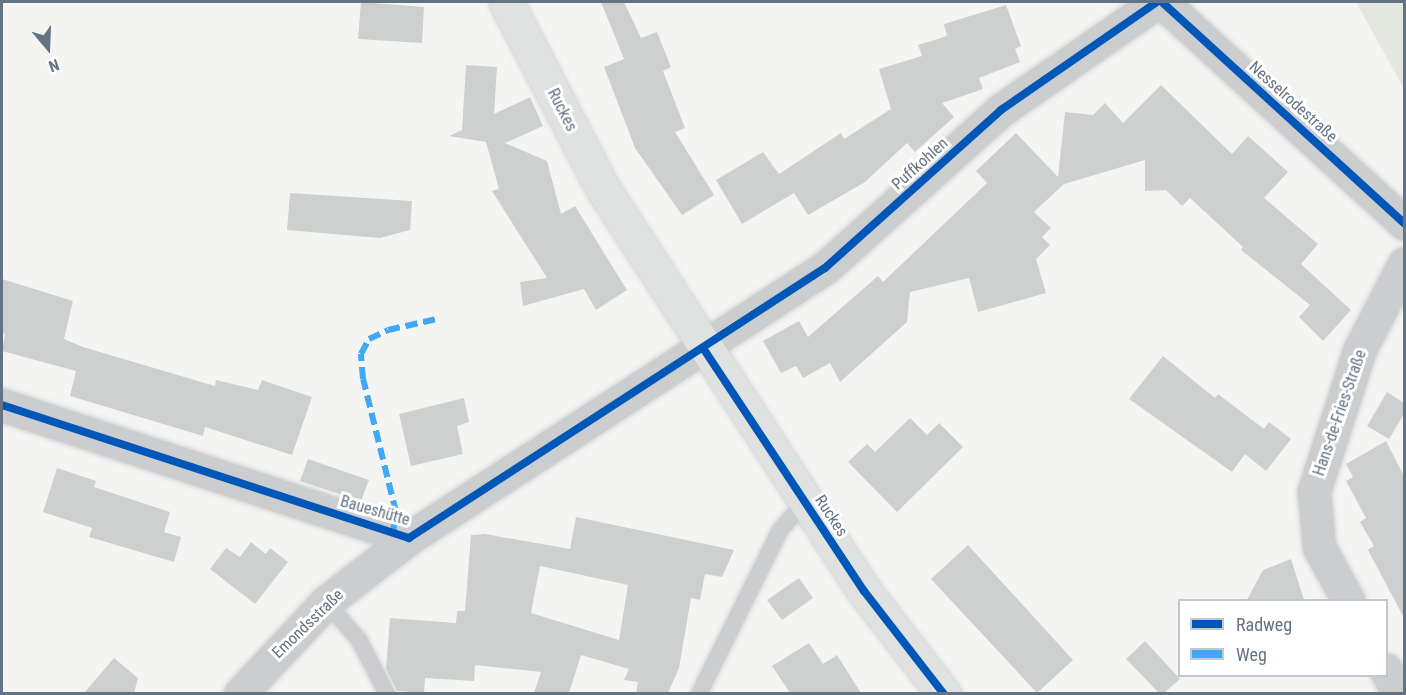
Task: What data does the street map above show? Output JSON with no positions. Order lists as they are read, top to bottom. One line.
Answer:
{"streets":{"main road":["Ruckes"],"street":["Nesselrodestraße","Puffkohlen","Hans-de-Fries-Straße","Baueshütte","Emondsstraße"]},"crossings":[["Ruckes","Puffkohlen"],["Ruckes","Baueshütte"],["Puffkohlen","Baueshütte"],["Baueshütte","Emondsstraße"]],"legend":["Radweg","Weg"],"north":"bottom"}
